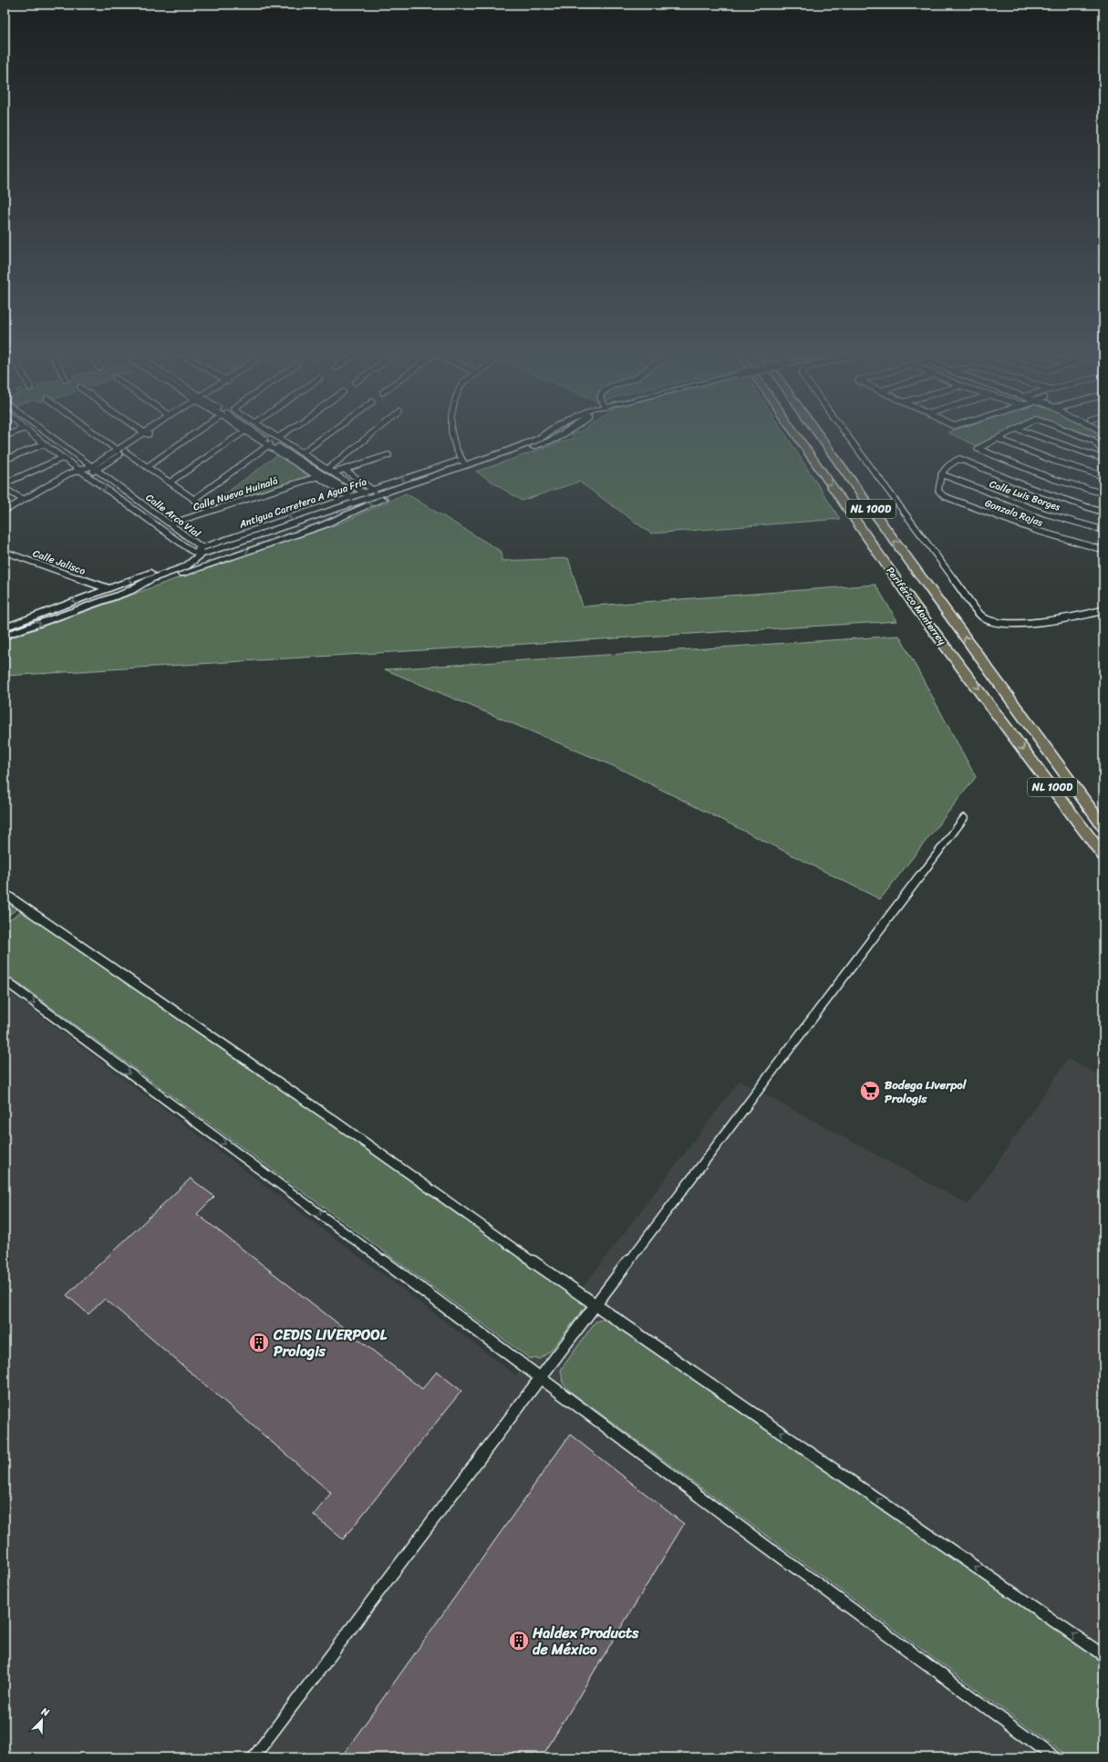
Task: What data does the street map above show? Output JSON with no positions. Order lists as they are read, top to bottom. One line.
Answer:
{"streets":{"highway":["NL 100D","Periférico Monterrey"],"street":["Calle Nueva Huinalá","Calle Luis Borges","Antigua Carretera A Agua Fría","Gonzalo Rojas","Calle Arco Vial","Calle Jalisco"]},"crossings":[["Calle Nueva Huinalá","Calle Arco Vial"],["Calle Luis Borges","Gonzalo Rojas"],["Antigua Carretera A Agua Fría","Calle Arco Vial"],["Antigua Carretera A Agua Fría","Calle Jalisco"]],"places":{"supermarket":["Bodega Liverpol Prologis"],"building":["CEDIS LIVERPOOL Prologis","Haldex Products de México"]},"north":"top right"}
